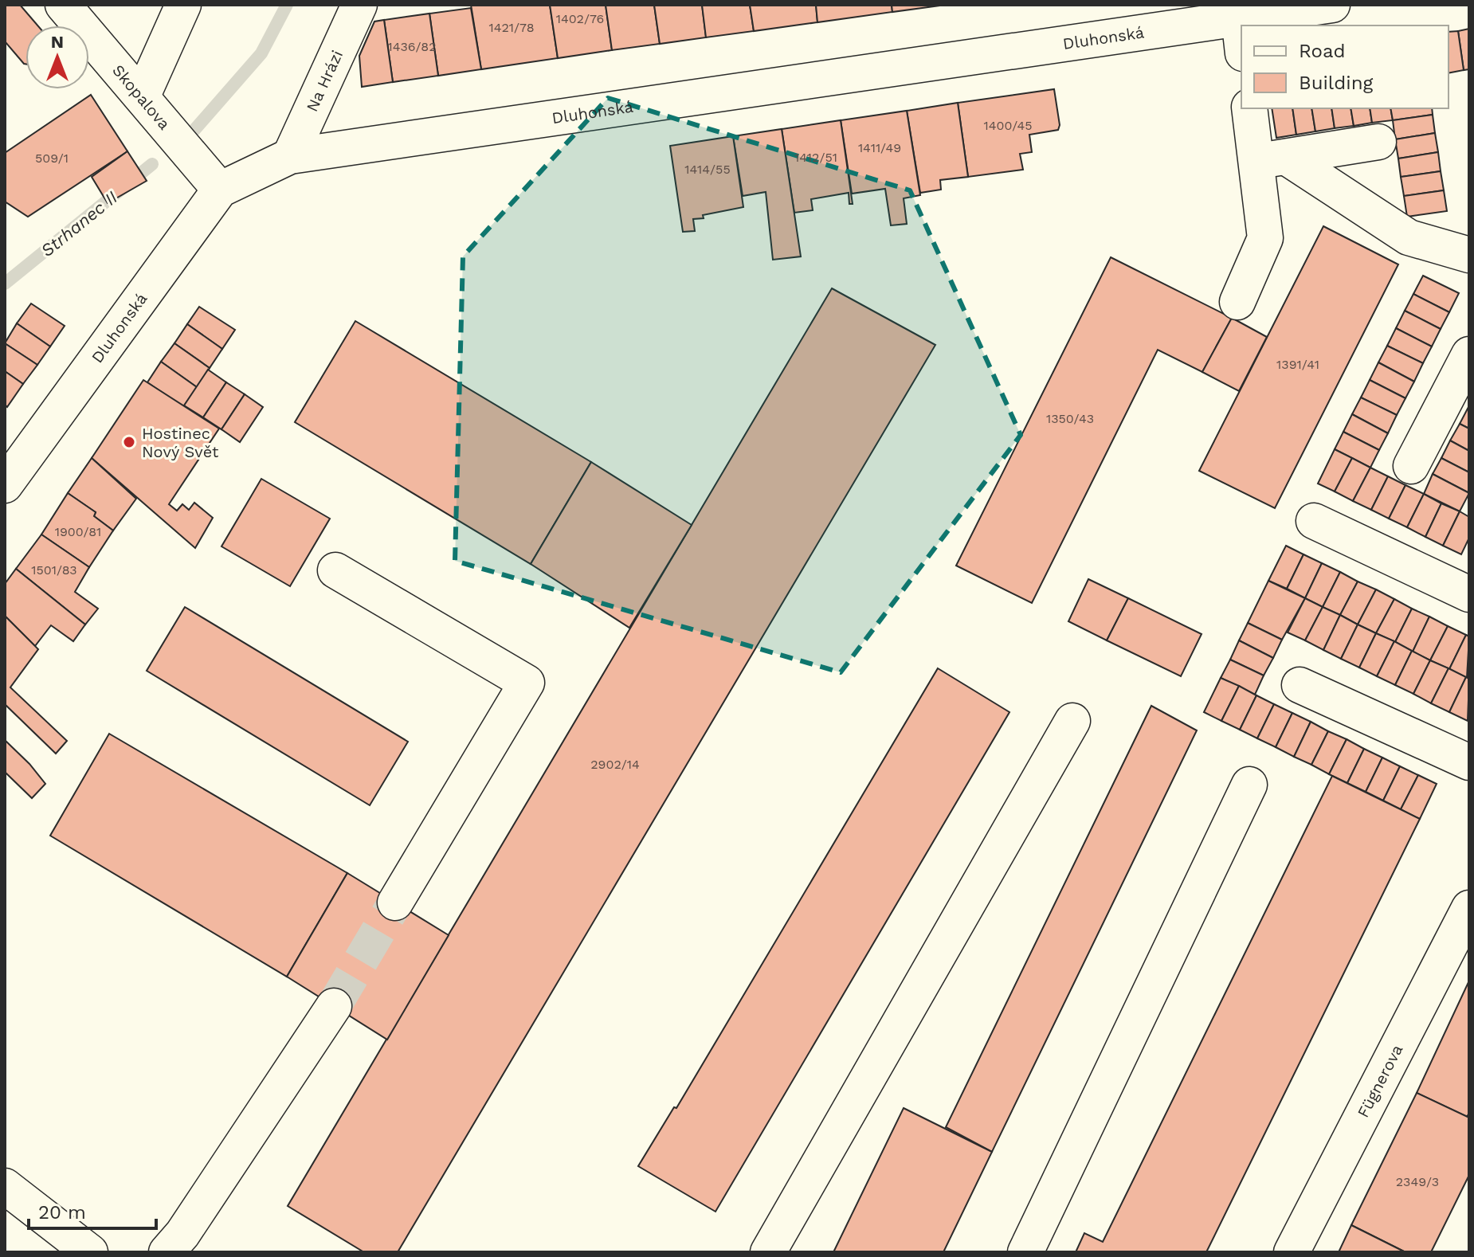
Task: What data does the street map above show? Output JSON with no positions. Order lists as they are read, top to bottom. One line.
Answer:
{"streets":{"street":["Dluhonská","Na Hrázi","Skopalova","Fügnerova"]},"crossings":[["Dluhonská","Na Hrázi"],["Dluhonská","Skopalova"]],"water":["Strhanec II"],"places":["Hostinec Nový Svět"],"house_numbers":["1402/76","1421/78","1436/82","1400/45","1411/49","1412/51","509/1","1414/55","1391/41","1350/43","1900/81","1501/83","2902/14","2349/3"],"legend":["Road","Building"],"scale_bar":"20 m","north":"top"}
